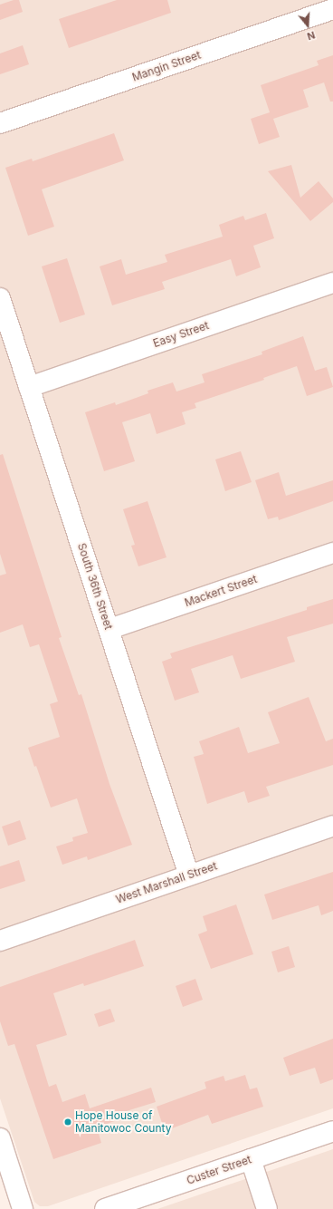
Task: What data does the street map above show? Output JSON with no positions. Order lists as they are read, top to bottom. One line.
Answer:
{"streets":{"street":["Mangin Street","Easy Street","South 36th Street","Mackert Street","West Marshall Street","Custer Street"]},"crossings":[["Easy Street","South 36th Street"],["South 36th Street","Mackert Street"],["South 36th Street","West Marshall Street"]],"places":["Hope House of Manitowoc County"],"north":"bottom"}
